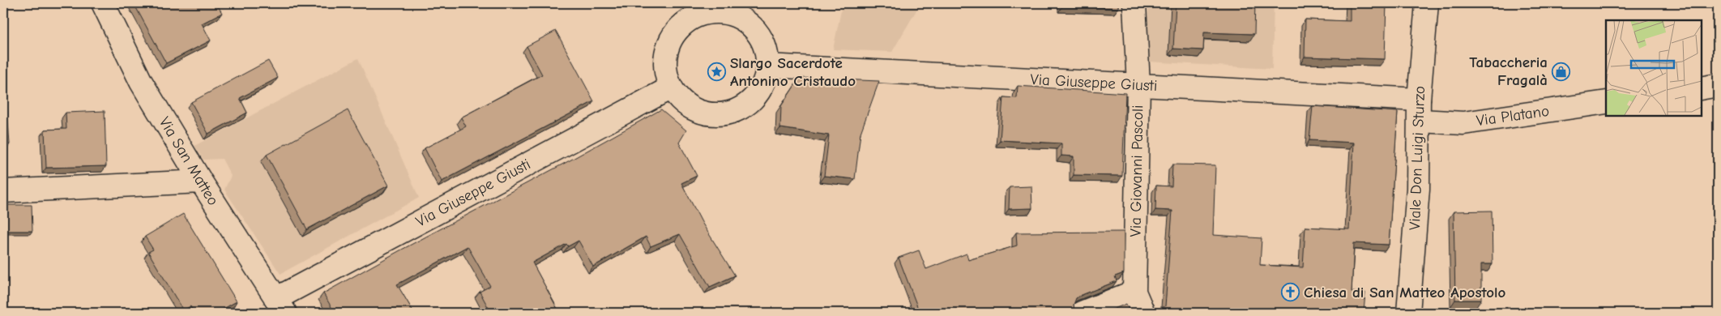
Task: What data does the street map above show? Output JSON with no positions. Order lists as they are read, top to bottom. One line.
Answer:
{"streets":{"street":["Via Giuseppe Giusti","Via Platano","Viale Don Luigi Sturzo","Via San Matteo","Via Giovanni Pascoli"]},"crossings":[["Via Giuseppe Giusti","Via Platano"],["Via Giuseppe Giusti","Viale Don Luigi Sturzo"],["Via Giuseppe Giusti","Via San Matteo"],["Via Giuseppe Giusti","Via Giovanni Pascoli"],["Via Platano","Viale Don Luigi Sturzo"]],"places":{"shop":["Tabaccheria Fragalà"],"place":["Slargo Sacerdote Antonino Cristaudo"],"church":["Chiesa di San Matteo Apostolo"]}}
